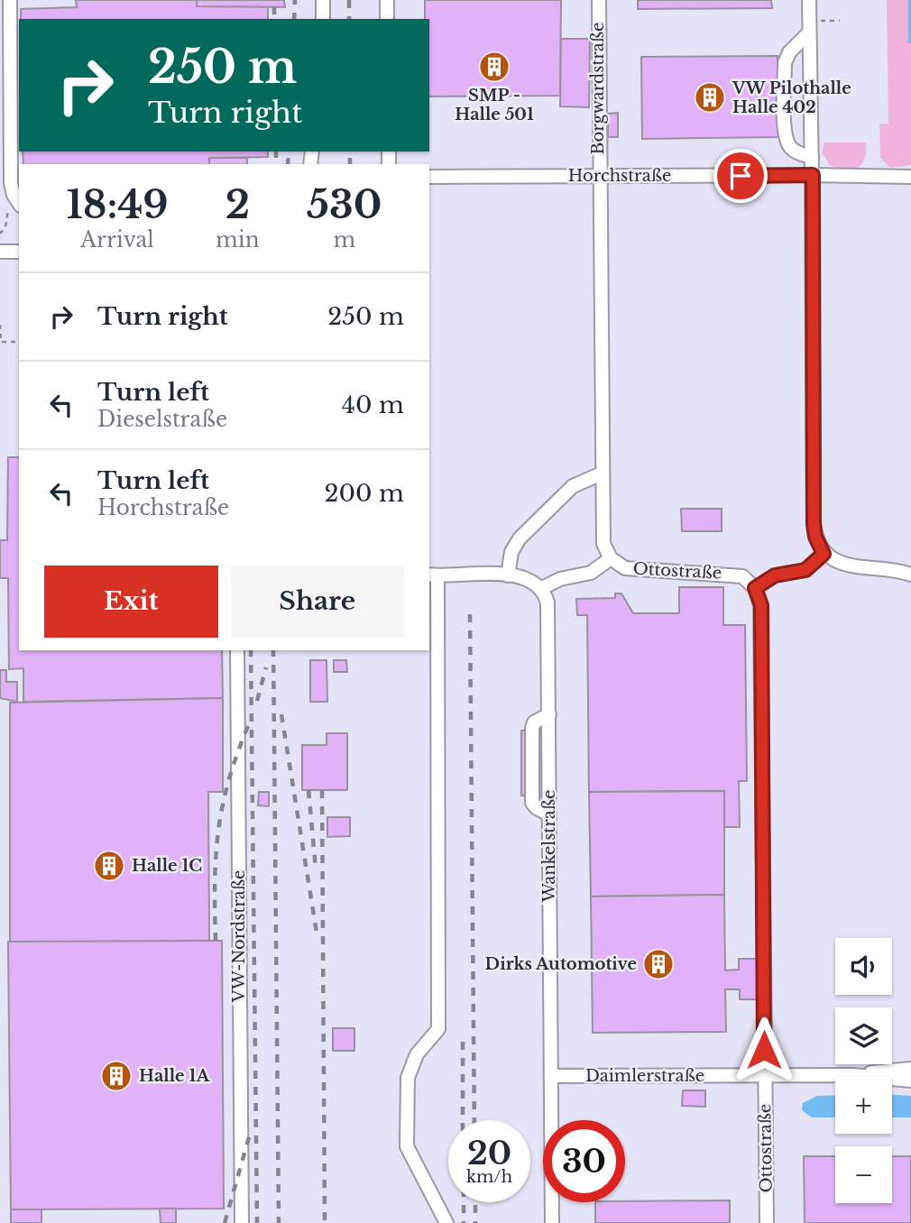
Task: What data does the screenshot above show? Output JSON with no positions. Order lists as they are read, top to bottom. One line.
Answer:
{"streets":{"street":["Borgwardstraße","Horchstraße","Ottostraße","Wankelstraße","VW-Nordstraße","Daimlerstraße"]},"crossings":[["Borgwardstraße","Horchstraße"],["Borgwardstraße","Ottostraße"],["Horchstraße","Ottostraße"],["Ottostraße","Daimlerstraße"],["Wankelstraße","Daimlerstraße"]],"places":{"building":["SMP - Halle 501","VW Pilothalle Halle 402","Halle 1C","Dirks Automotive","Halle 1A"]},"page":{"turn":["250 m","Turn right"],"eta":["18:49","Arrival","2","min","530","m"],"list":[{"name":"Turn right","value":"250 m"},{"name":"Turn left","note":"Dieselstraße","value":"40 m"},{"name":"Turn left","note":"Horchstraße","value":"200 m"}],"buttons":["Exit","Share"],"map_buttons":["+","−"],"speed":"20 km/h","limit":"30"}}
